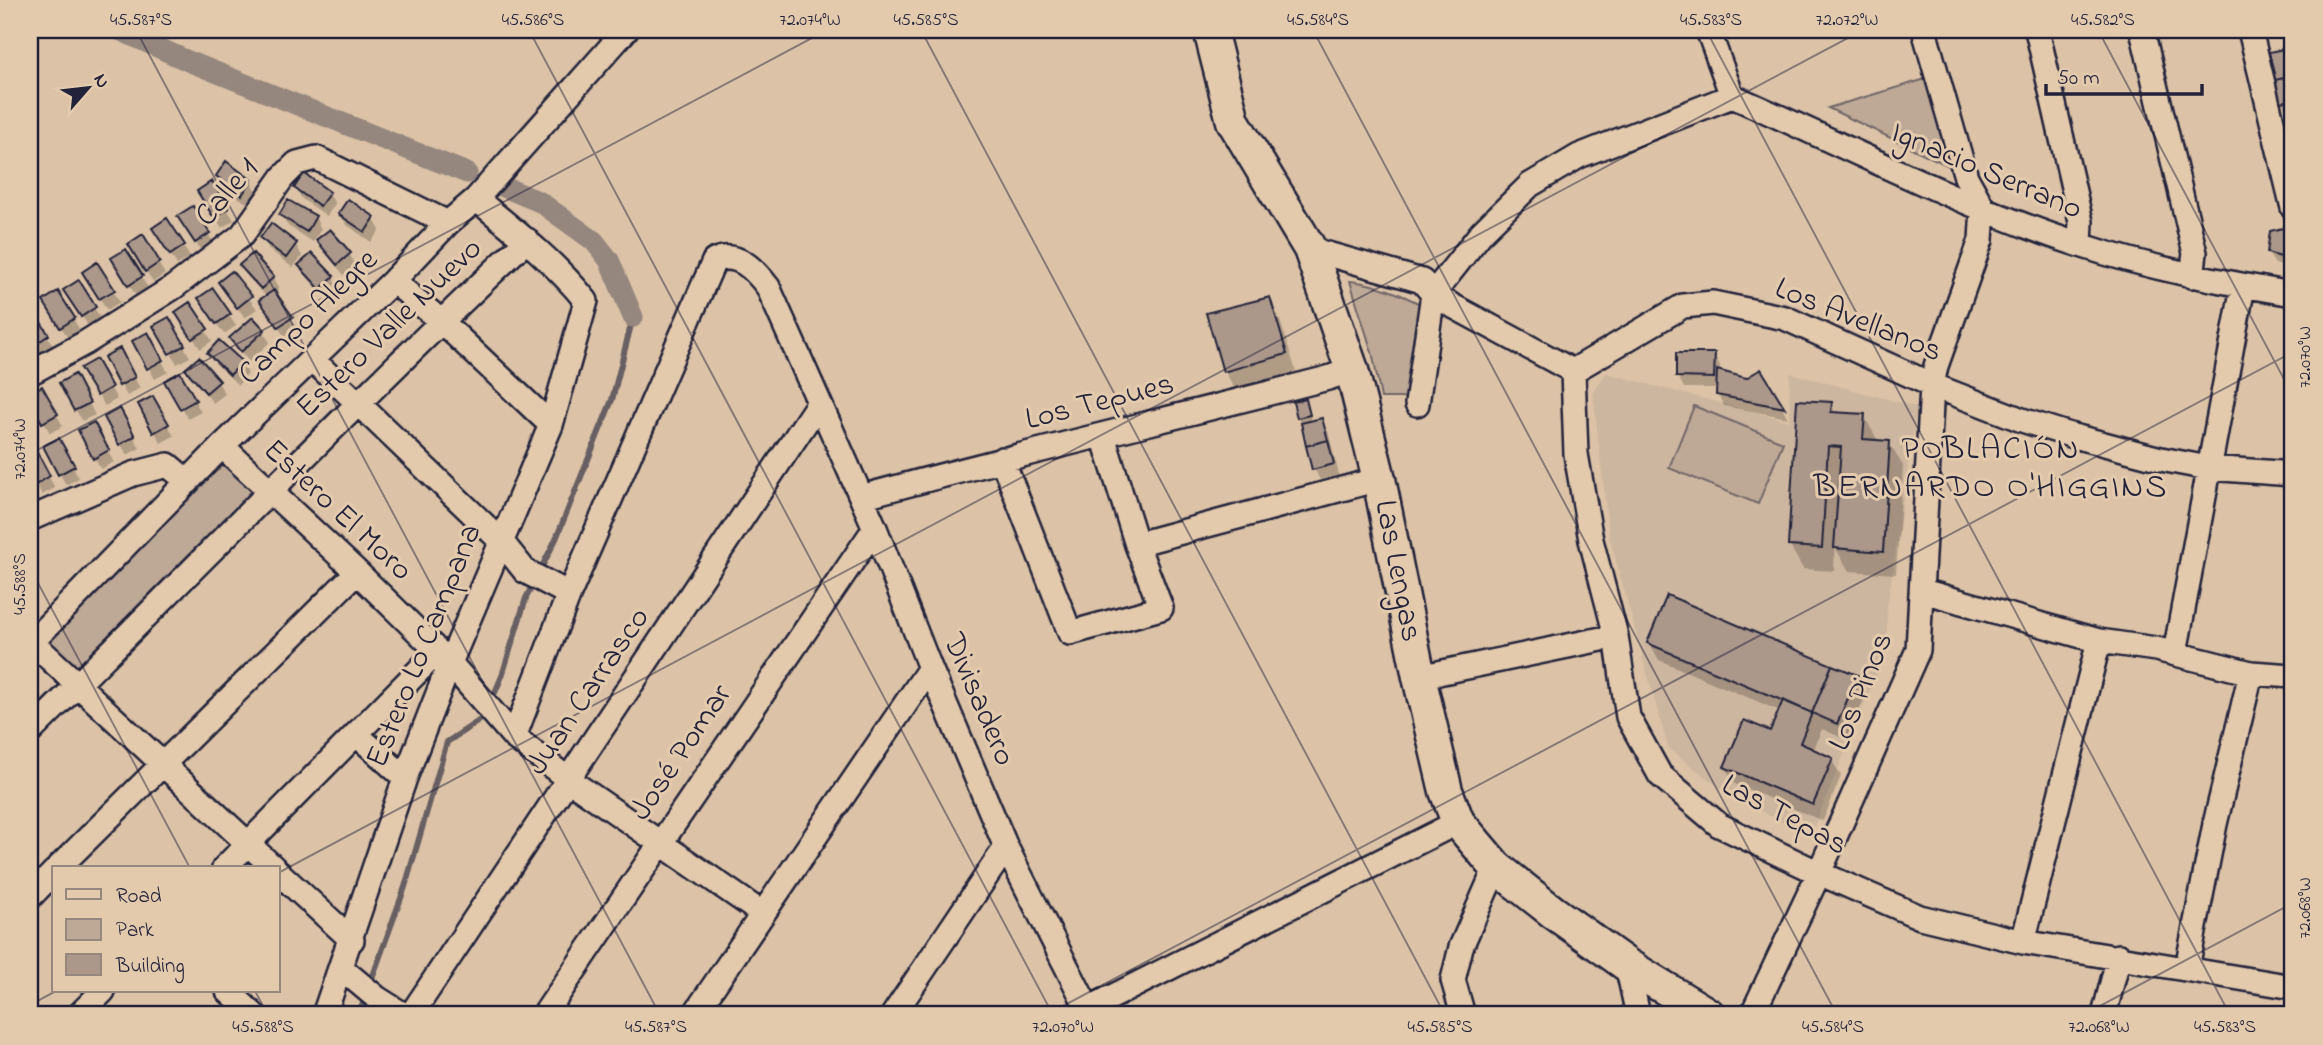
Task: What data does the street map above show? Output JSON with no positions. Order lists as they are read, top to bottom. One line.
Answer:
{"streets":{"street":["Ignacio Serrano","Calle 1","Campo Alegre","Los Avellanos","Estero Valle Nuevo","Los Tepues","Estero El Moro","Las Lengas","Estero Lo Campana","Juan Carrasco","Los Pinos","Divisadero","José Pomar","Las Tepas"]},"crossings":[["Ignacio Serrano","Los Pinos"],["Calle 1","Campo Alegre"],["Campo Alegre","Estero El Moro"],["Los Avellanos","Los Pinos"],["Los Avellanos","Las Tepas"],["Estero Valle Nuevo","Estero El Moro"],["Estero Valle Nuevo","Estero Lo Campana"],["Los Tepues","Las Lengas"],["Los Tepues","Divisadero"],["Estero El Moro","Estero Lo Campana"],["Estero El Moro","Juan Carrasco"],["Estero El Moro","José Pomar"],["Juan Carrasco","Divisadero"],["Los Pinos","Las Tepas"],["Divisadero","José Pomar"]],"districts":["POBLACIÓN BERNARDO O'HIGGINS"],"legend":["Road","Park","Building"],"scale_bar":"50 m","north":"top right","coordinates":["45.587°S","45.586°S","72.074°W","45.585°S","45.584°S","45.583°S","72.072°W","45.582°S","72.070°W","45.588°S","72.068°W"]}
